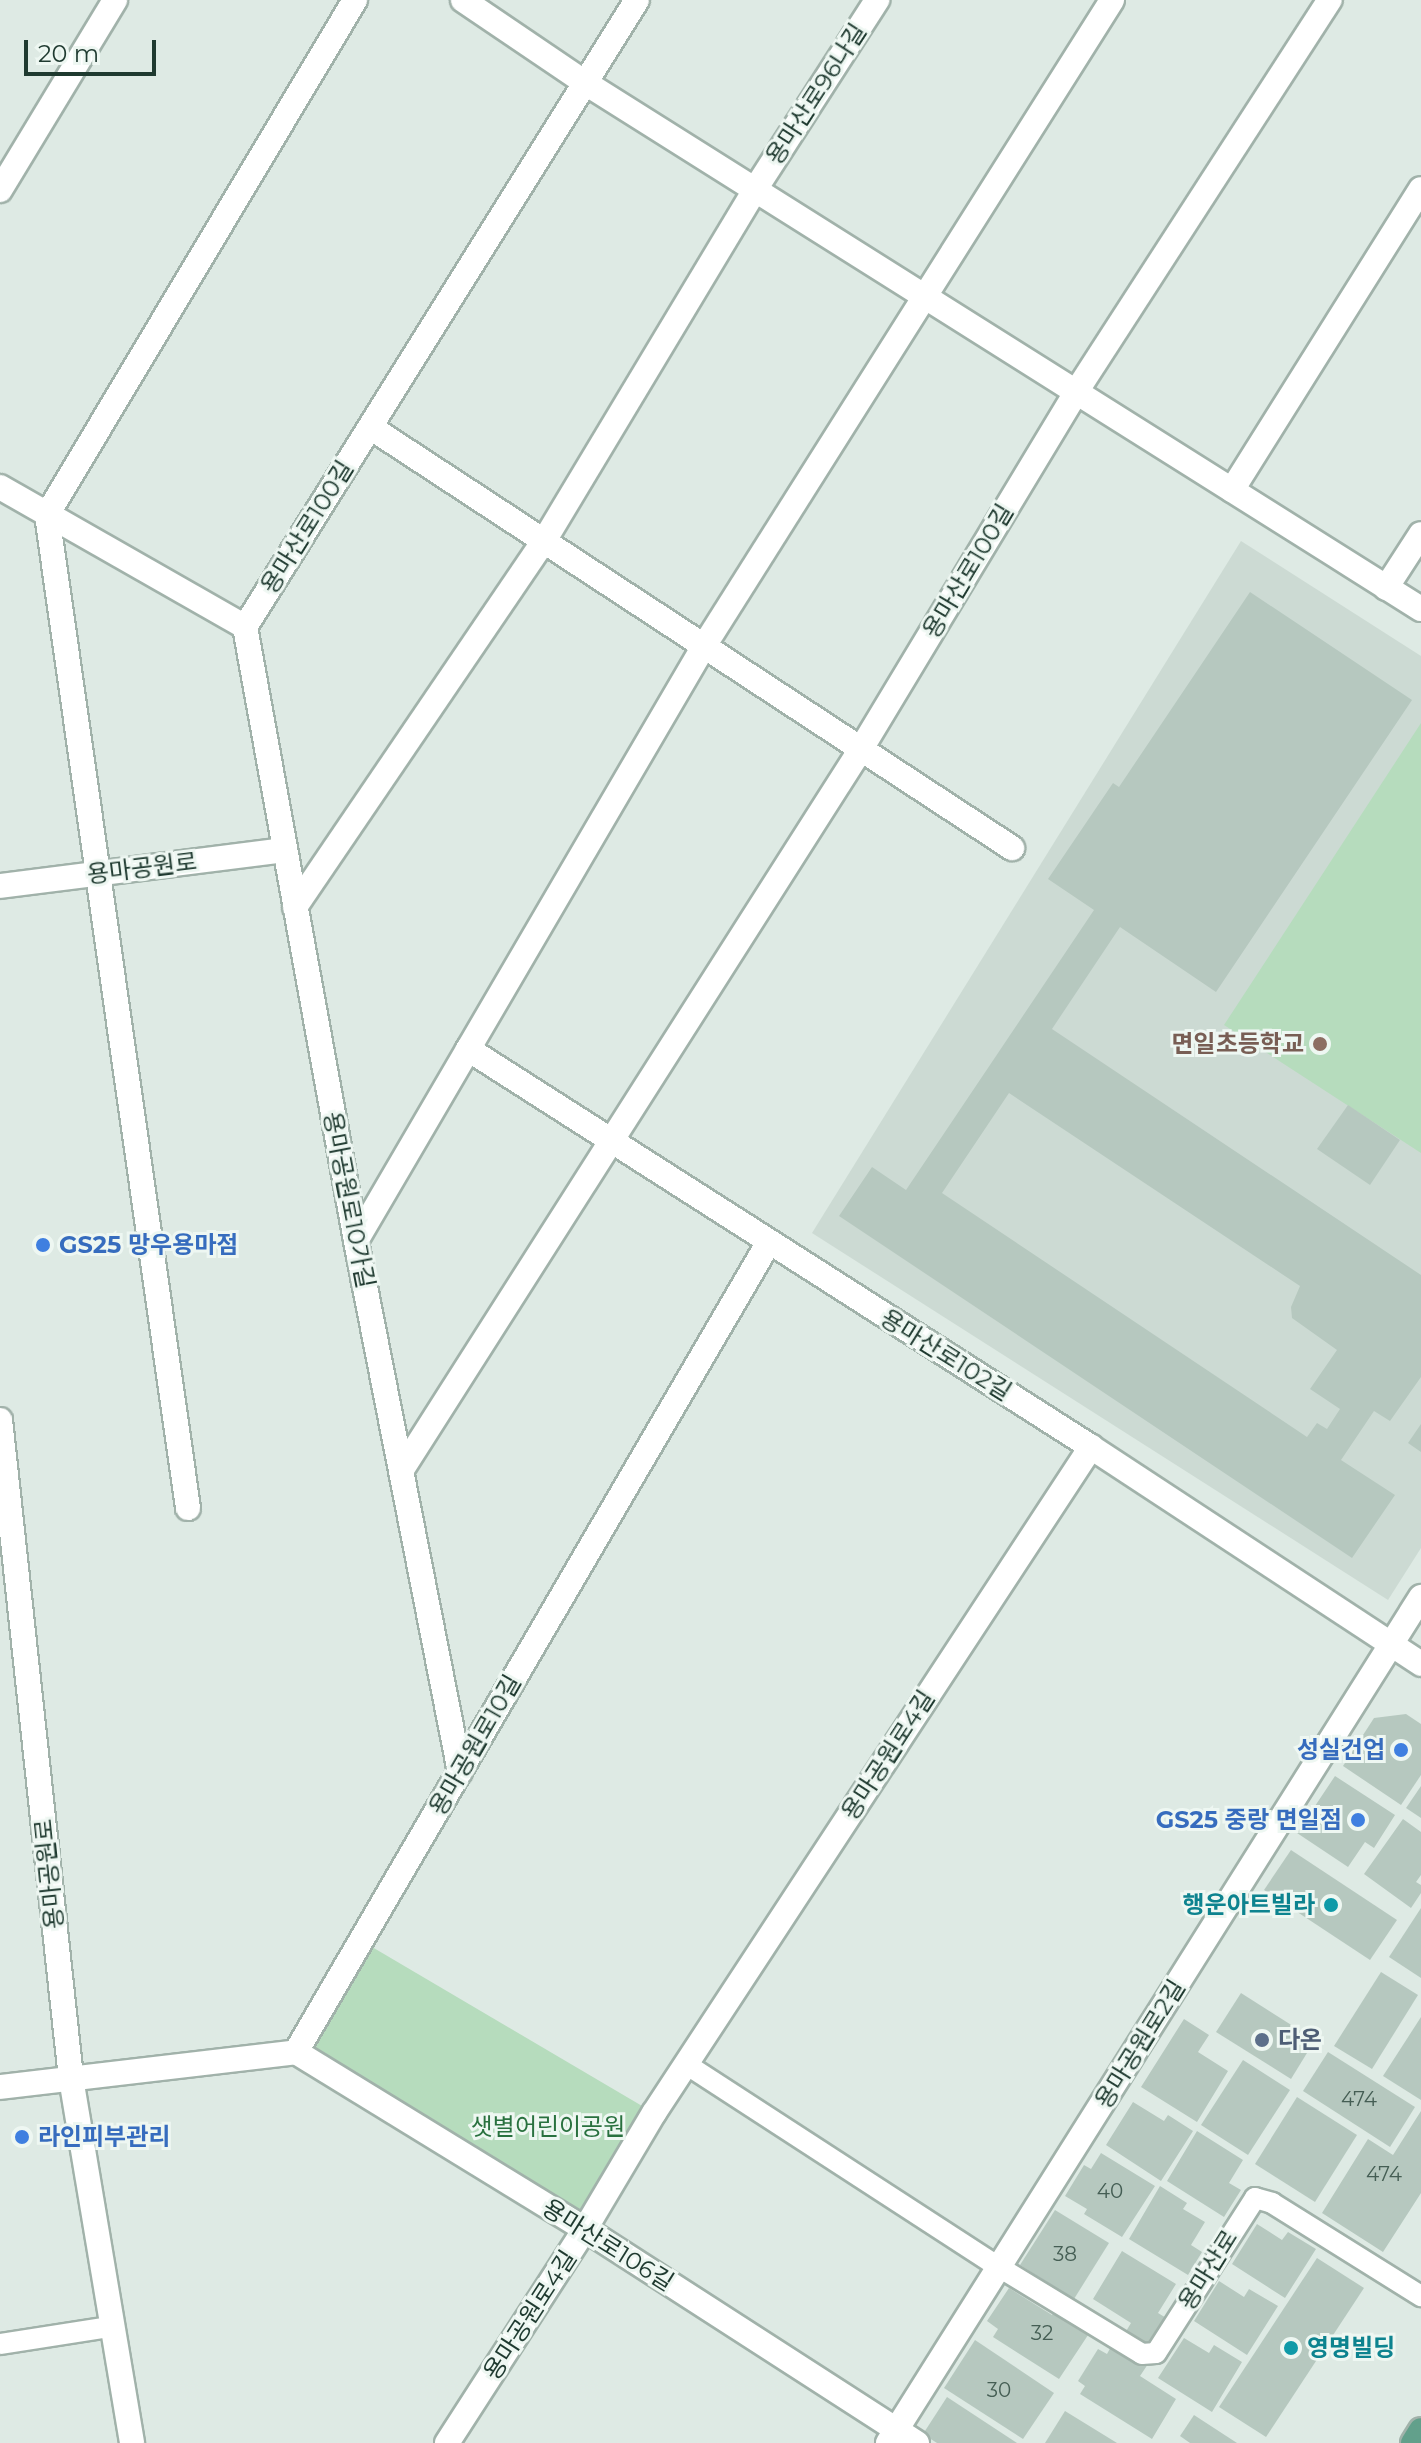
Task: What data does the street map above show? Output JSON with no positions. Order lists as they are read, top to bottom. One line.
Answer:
{"streets":{"street":["용마산로96나길","용마산로100길","용마공원로","용마공원로10가길","용마산로102길","용마공원로10길","용마공원로4길","용마공원로2길","용마산로106길"],"lane":["용마산로"]},"crossings":[["용마산로100길","용마공원로10가길"],["용마산로100길","용마산로102길"],["용마공원로","용마공원로10가길"],["용마공원로10가길","용마공원로10길"],["용마산로102길","용마공원로10길"],["용마산로102길","용마공원로4길"],["용마산로102길","용마공원로2길"],["용마공원로10길","용마산로106길"],["용마공원로4길","용마산로106길"],["용마공원로2길","용마산로106길"],["용마공원로2길","용마산로"]],"parks":["샛별어린이공원"],"places":["면일초등학교","GS25 망우용마점","성실건업","GS25 중랑 면일점","행운아트빌라","다온","라인피부관리","영명빌딩"],"house_numbers":["474","474","40","38","32","30"],"scale_bar":"20 m"}
